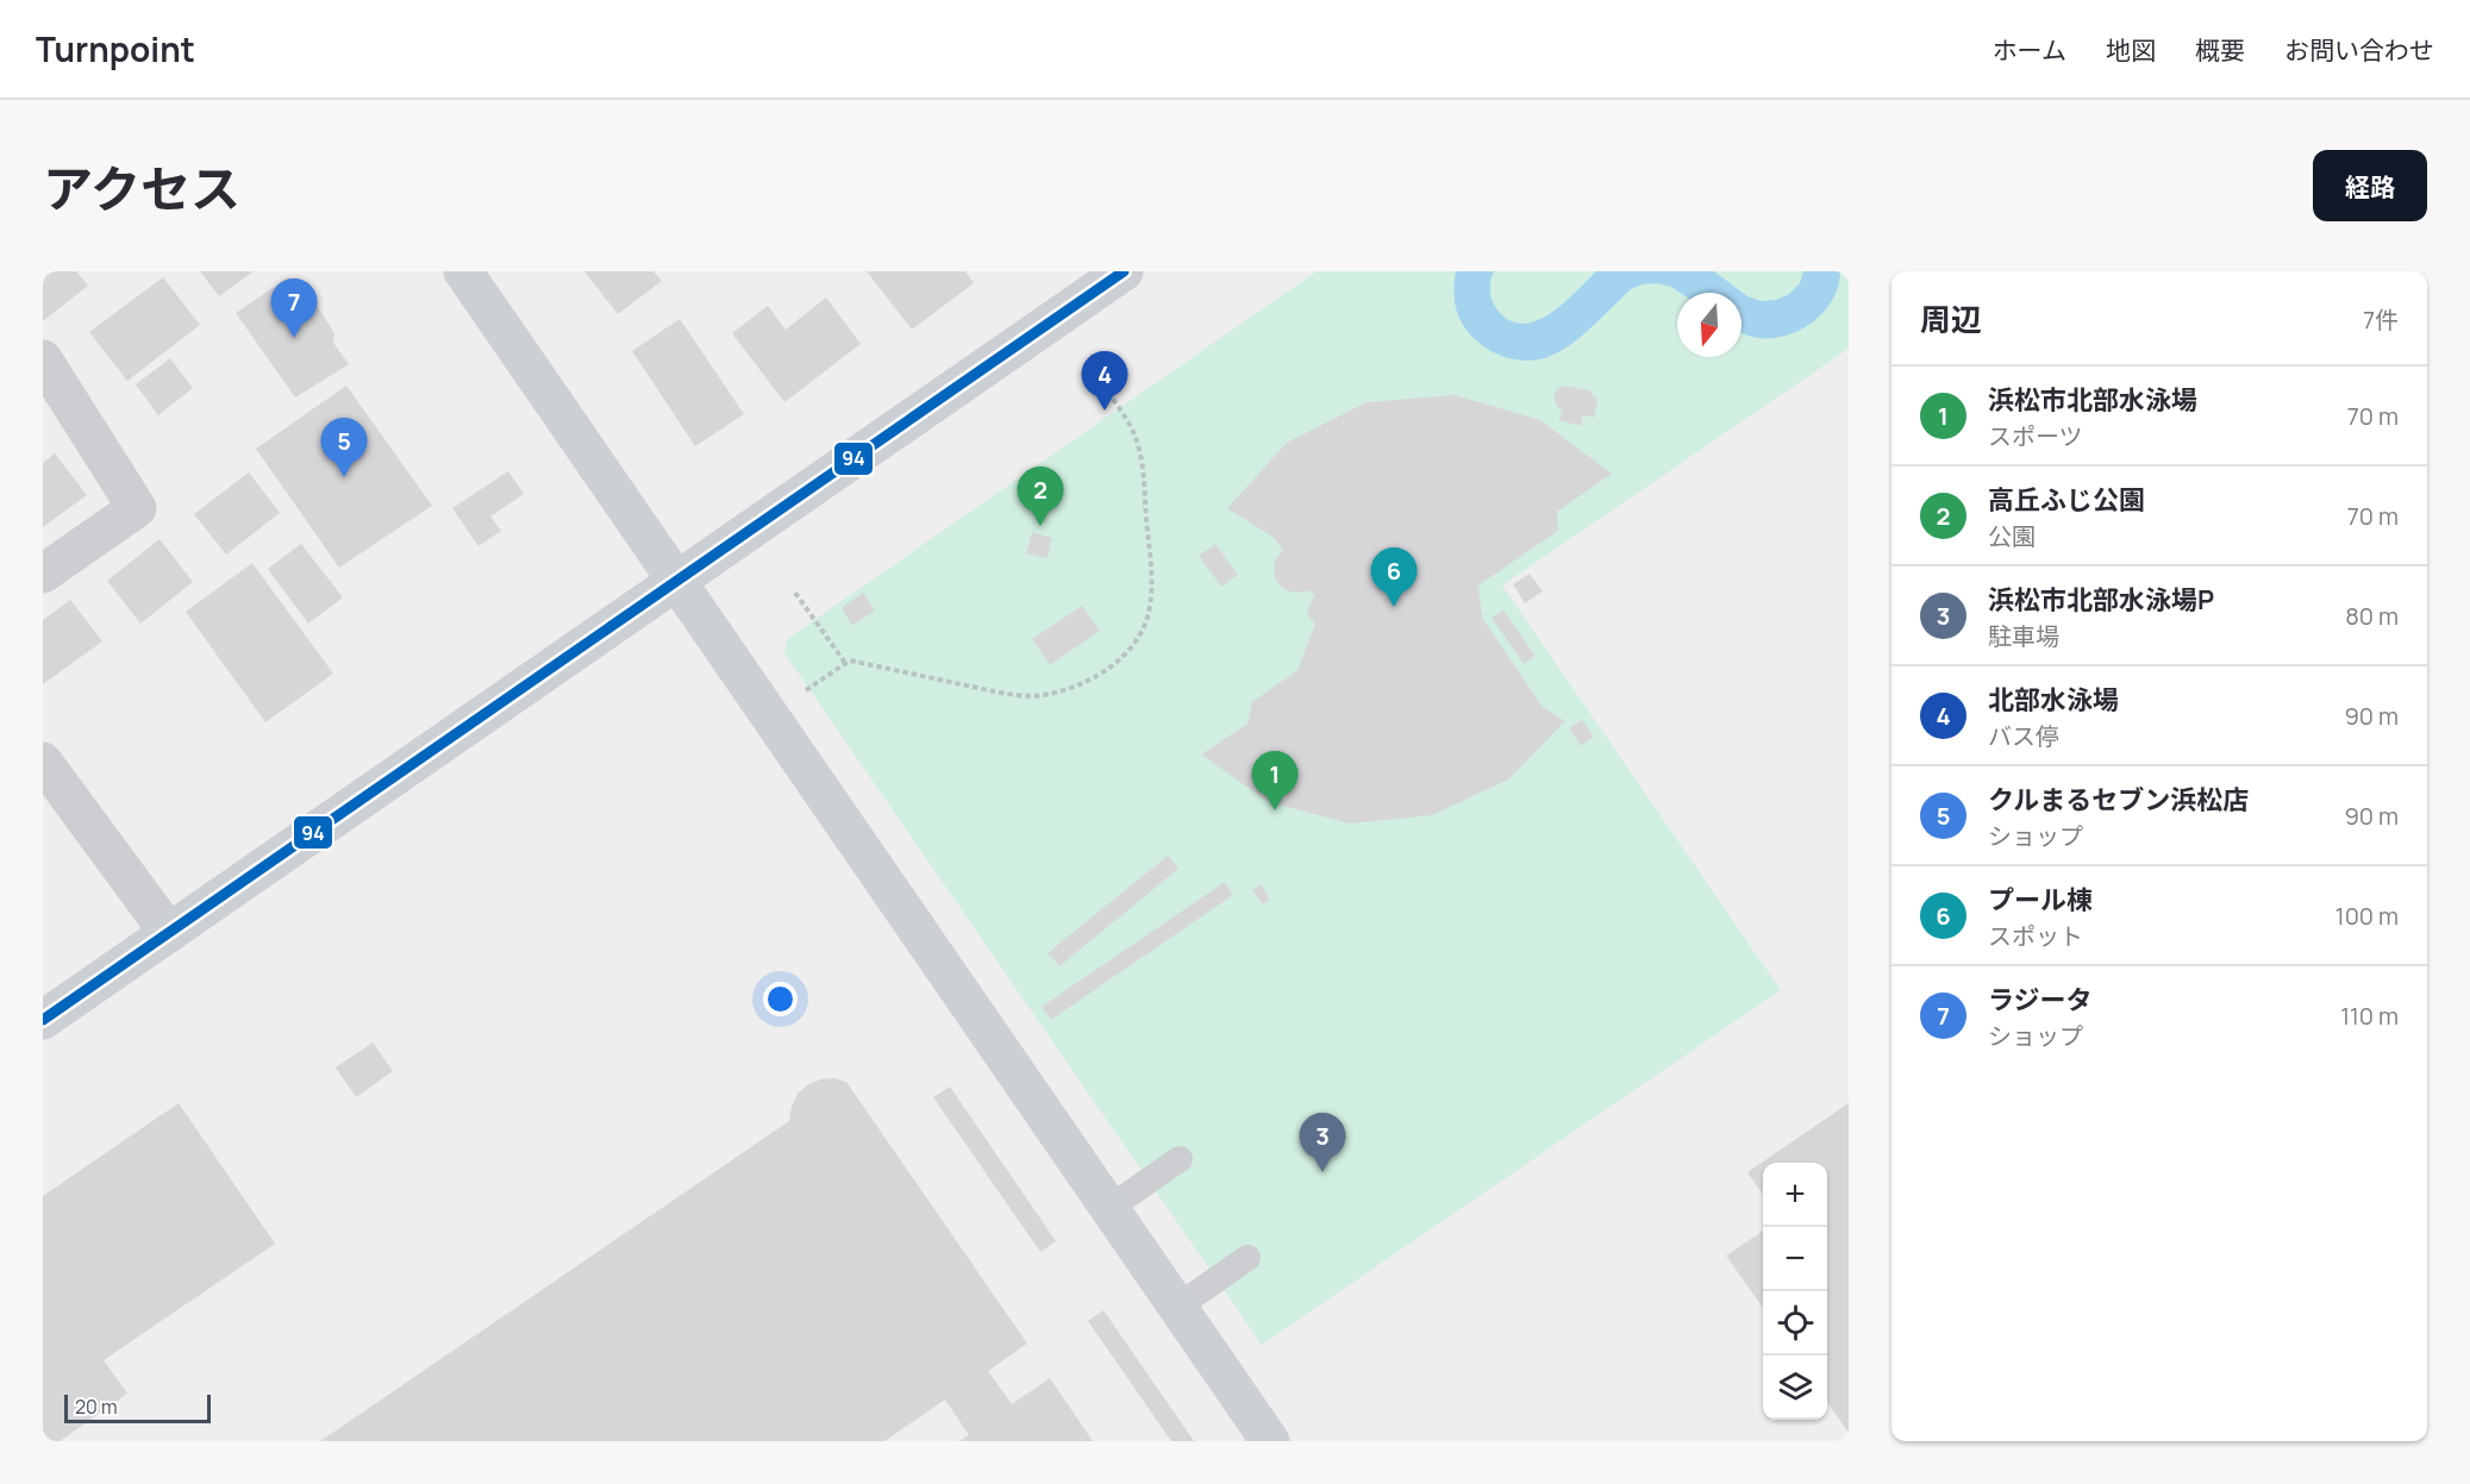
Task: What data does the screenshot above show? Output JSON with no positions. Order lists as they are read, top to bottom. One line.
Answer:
{"lines":["transit line 94"],"scale_bar":"20 m","north":"bottom","page":{"header":"Turnpoint","nav":["ホーム","地図","概要","お問い合わせ"],"title":"アクセス","buttons":"経路","heading":["周辺","7件"],"pins":["7","4","5","2","6","1","3"],"list":[{"mark":"1","name":"浜松市北部水泳場","note":"スポーツ","value":"70 m"},{"mark":"2","name":"高丘ふじ公園","note":"公園","value":"70 m"},{"mark":"3","name":"浜松市北部水泳場P","note":"駐車場","value":"80 m"},{"mark":"4","name":"北部水泳場","note":"バス停","value":"90 m"},{"mark":"5","name":"クルまるセブン浜松店","note":"ショップ","value":"90 m"},{"mark":"6","name":"プール棟","note":"スポット","value":"100 m"},{"mark":"7","name":"ラジータ","note":"ショップ","value":"110 m"}],"map_buttons":["+","−"],"scale":"20 m"}}
